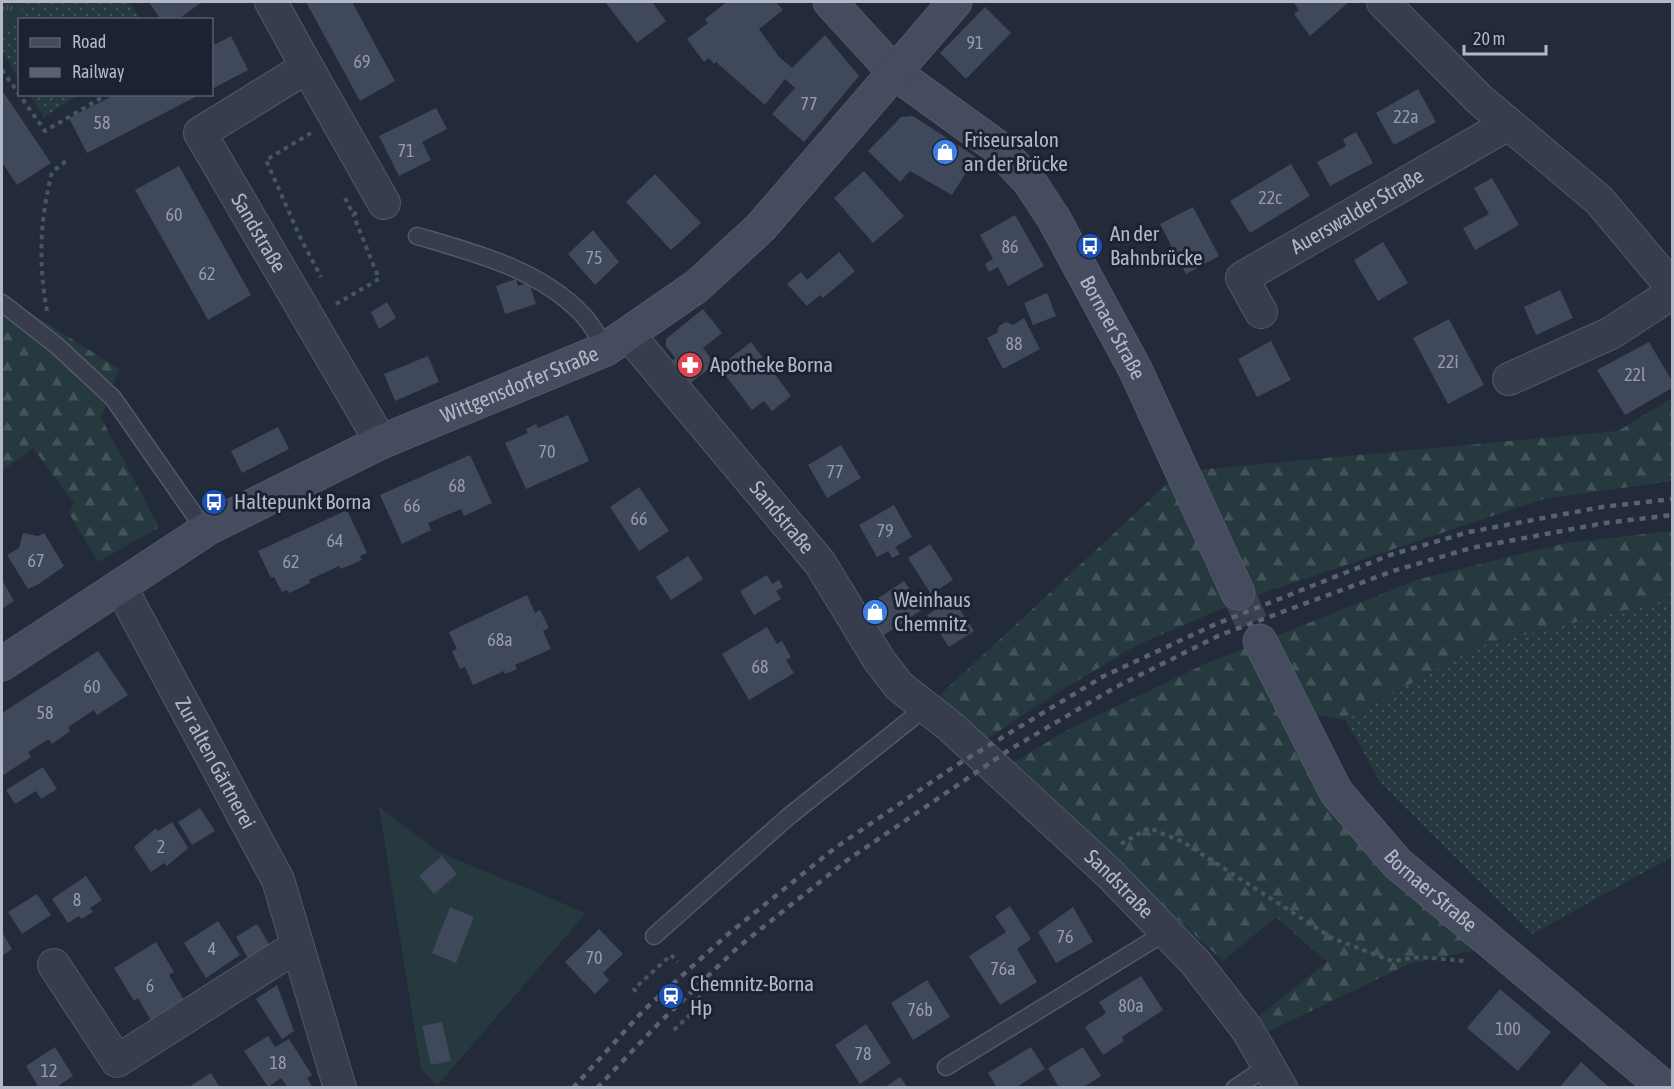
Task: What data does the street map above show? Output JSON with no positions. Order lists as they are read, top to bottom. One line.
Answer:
{"streets":{"main road":["Bornaer Straße","Wittgensdorfer Straße"],"street":["Auerswalder Straße","Sandstraße","Zur alten Gärtnerei"]},"crossings":[["Sandstraße","Wittgensdorfer Straße"],["Bornaer Straße","Wittgensdorfer Straße"],["Wittgensdorfer Straße","Zur alten Gärtnerei"]],"places":{"shop":["Friseursalon an der Brücke","Weinhaus Chemnitz"],"bus stop":["An der Bahnbrücke","Haltepunkt Borna"],"pharmacy":["Apotheke Borna"],"station":["Chemnitz-Borna Hp"]},"house_numbers":["91","69","77","22a","58","71","22c","60","86","75","62","88","22i","22l","70","77","68","66","66","79","64","67","62","68a","68","60","58","2","8","76","4","70","76a","6","80a","76b","100","78","18","12"],"legend":["Road","Railway"],"scale_bar":"20 m"}
